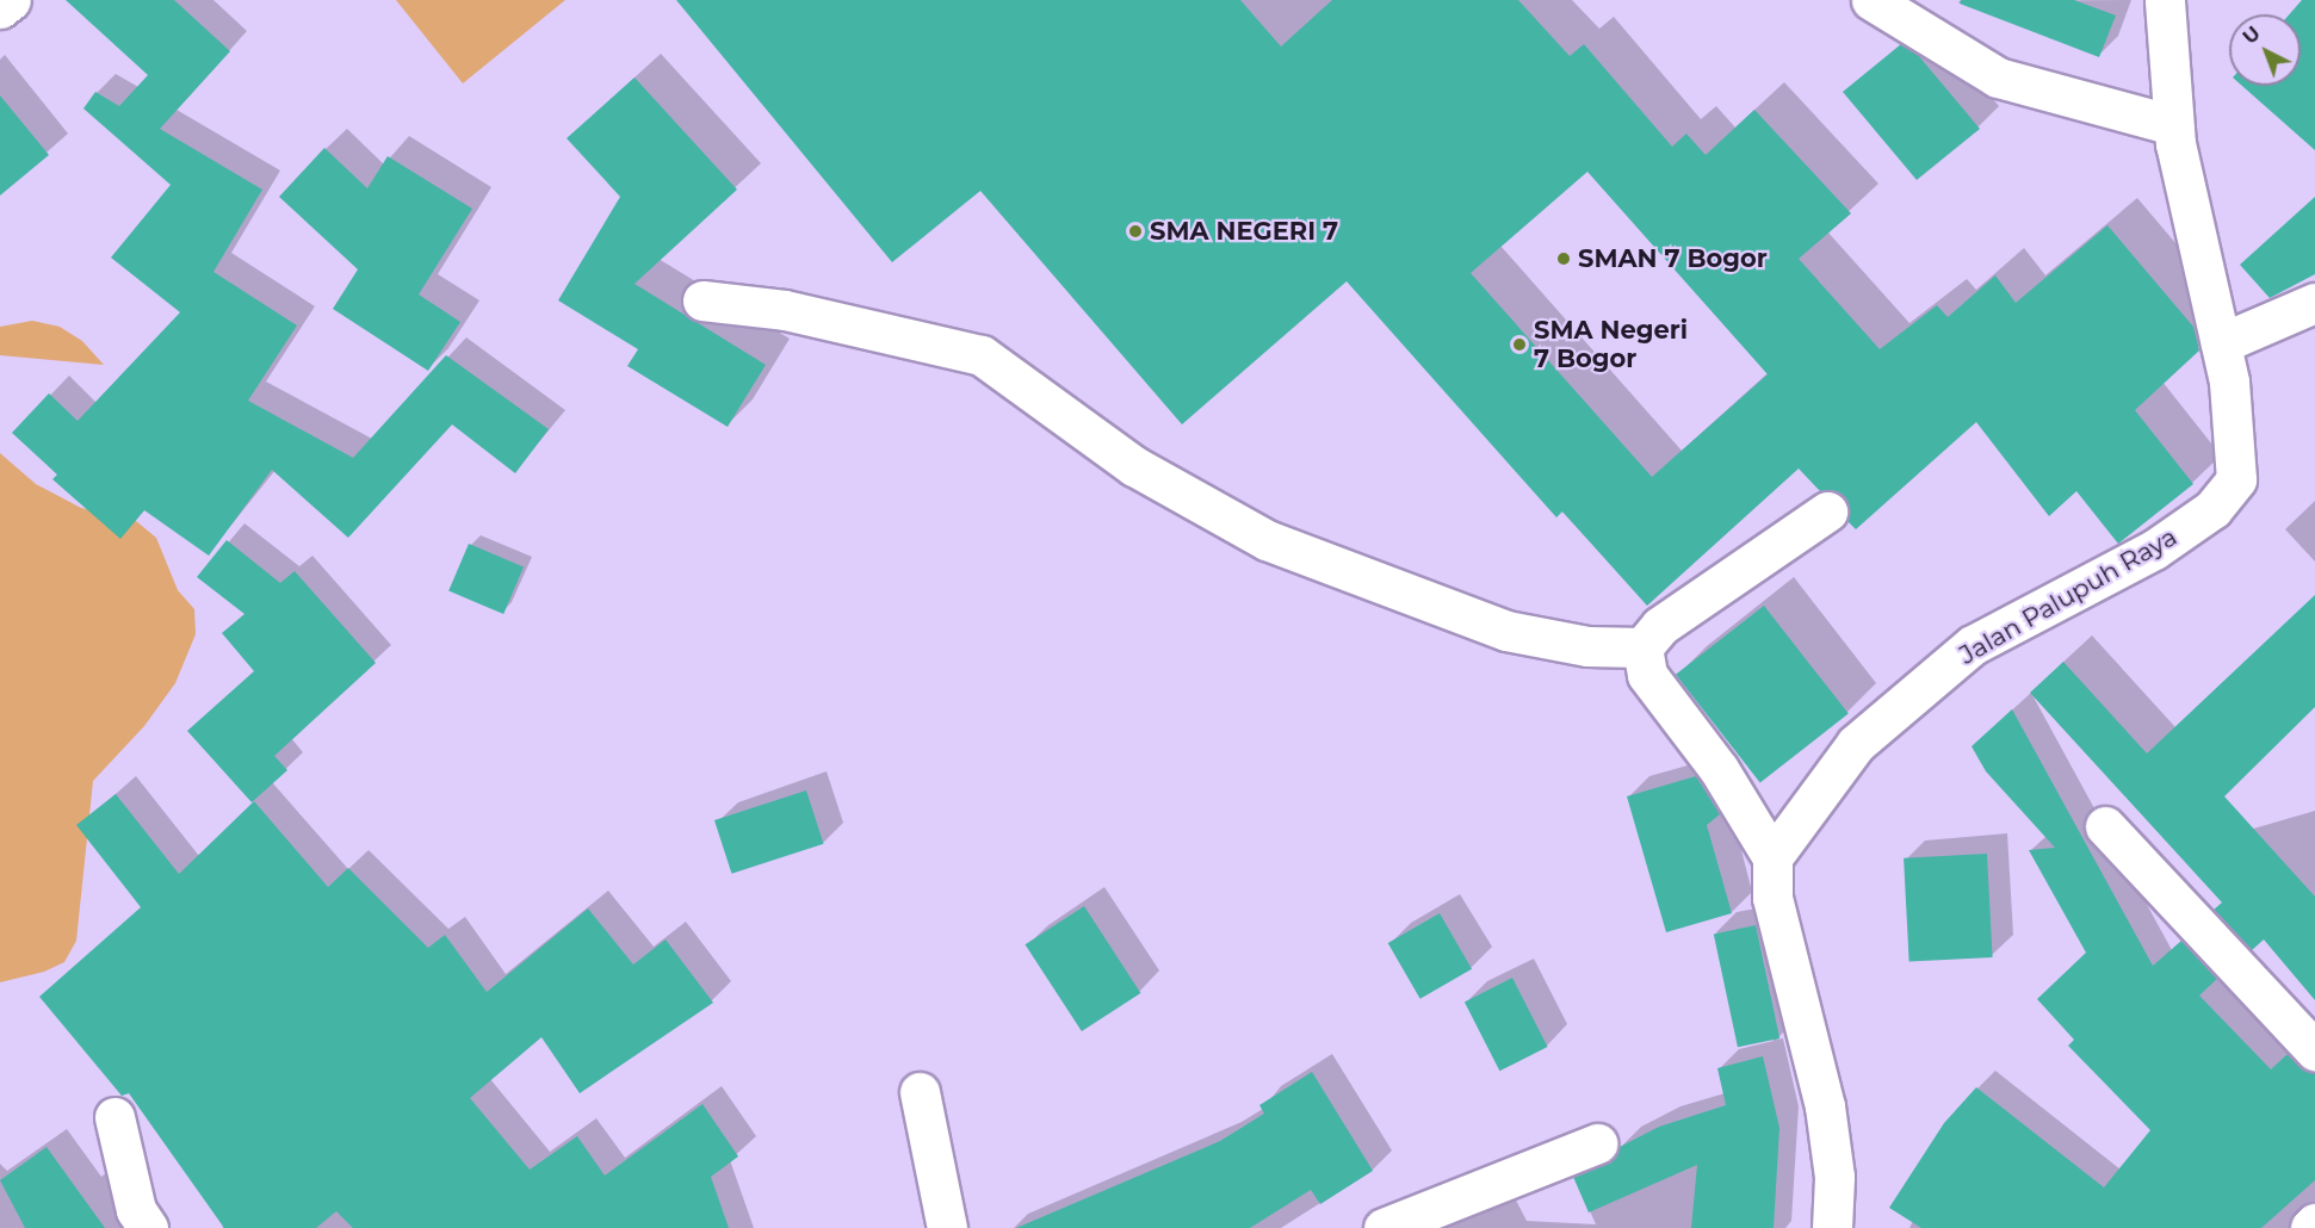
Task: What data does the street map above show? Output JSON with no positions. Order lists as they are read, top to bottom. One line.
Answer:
{"streets":{"street":["Jalan Palupuh Raya"]},"places":["SMA NEGERI 7","SMAN 7 Bogor","SMA Negeri 7 Bogor"],"north":"top left"}
